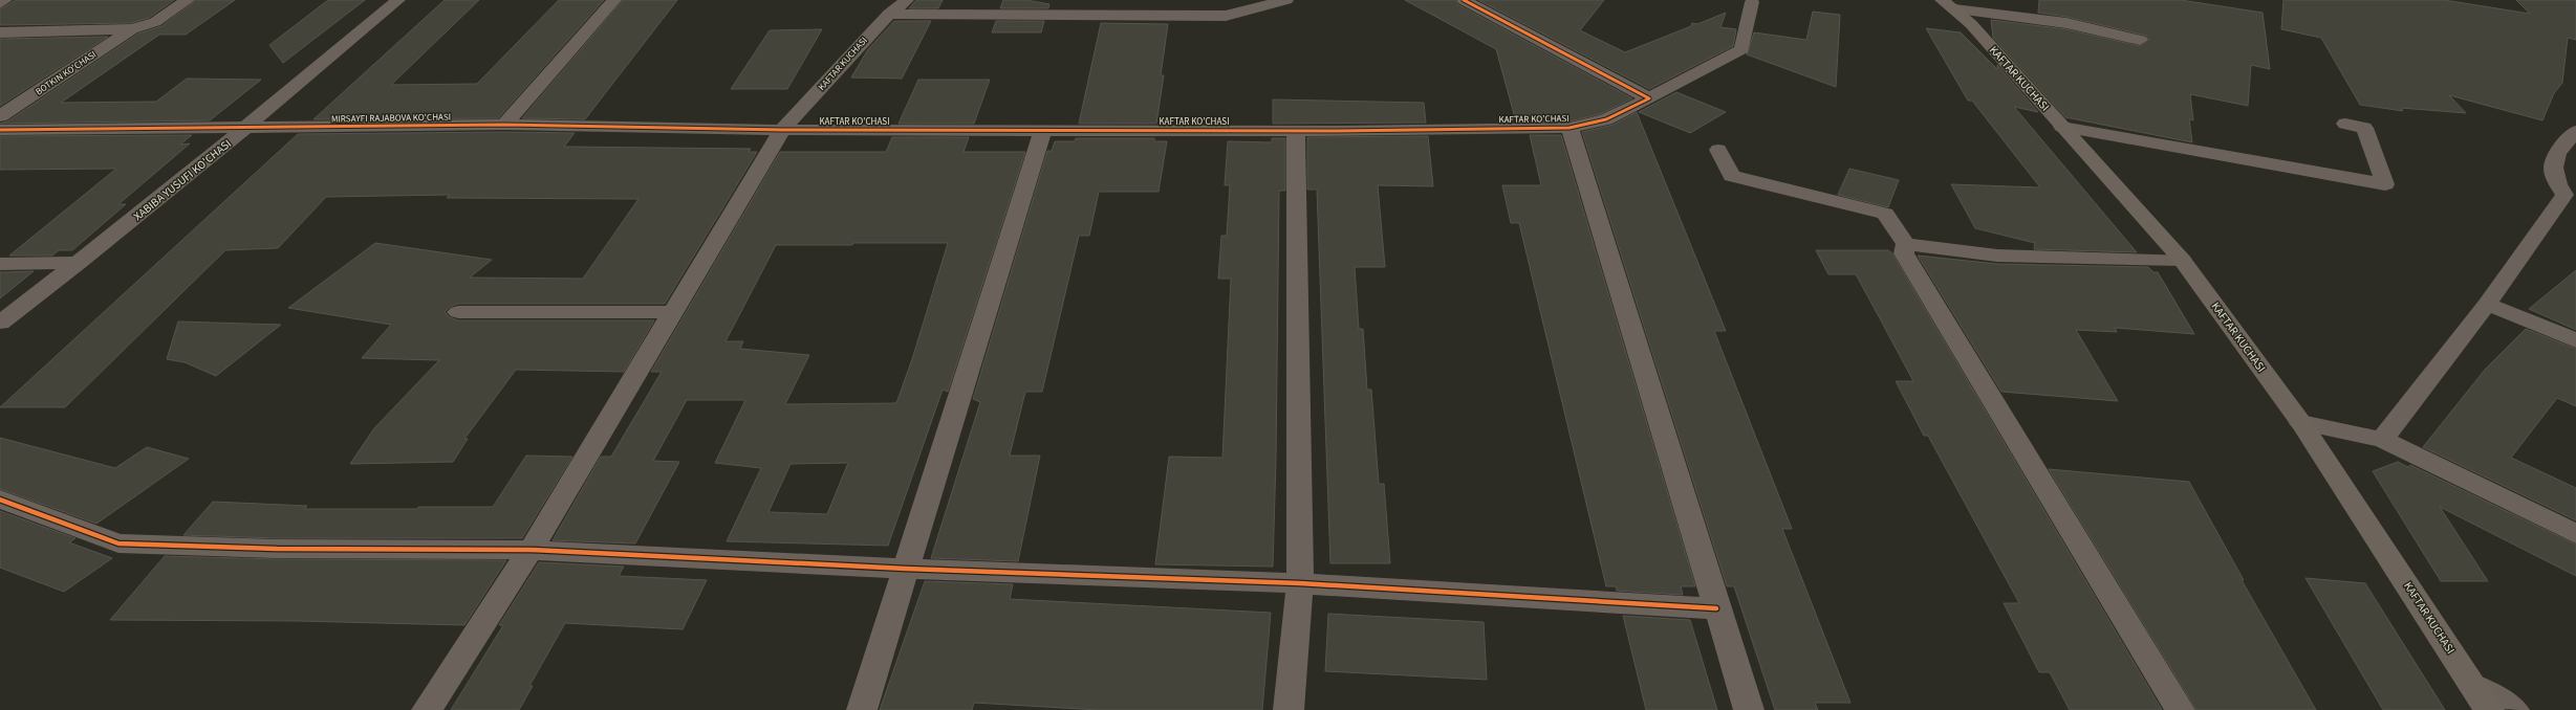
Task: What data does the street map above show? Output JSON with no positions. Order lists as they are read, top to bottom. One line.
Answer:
{"streets":{"street":["KAFTAR KUCHASI","BOTKIN KO'CHASI","MIRSAYFI RAJABOVA KO'CHASI","KAFTAR KO'CHASI","XABIBA YUSUFI KO'CHASI"]},"crossings":[["KAFTAR KUCHASI","MIRSAYFI RAJABOVA KO'CHASI"],["KAFTAR KUCHASI","KAFTAR KO'CHASI"],["MIRSAYFI RAJABOVA KO'CHASI","KAFTAR KO'CHASI"],["MIRSAYFI RAJABOVA KO'CHASI","XABIBA YUSUFI KO'CHASI"]]}
